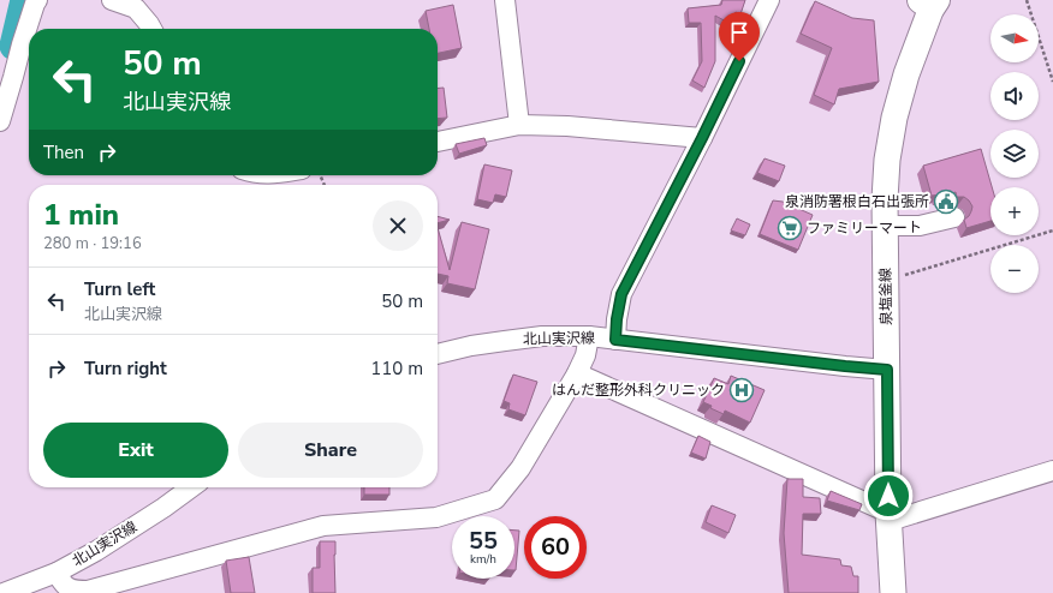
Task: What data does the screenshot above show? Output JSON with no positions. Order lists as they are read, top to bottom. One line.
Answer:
{"streets":{"main road":["泉塩釜線"],"street":["北山実沢線"]},"crossings":[["泉塩釜線","北山実沢線"]],"places":{"public building":["泉消防署根白石出張所"],"supermarket":["ファミリーマート"],"hospital":["はんだ整形外科クリニック"]},"north":"right","page":{"map_buttons":["+","−"],"turn":["50 m","北山実沢線"],"then":"Then","heading":["1 min","280 m · 19:16"],"list":[{"name":"Turn left","note":"北山実沢線","value":"50 m"},{"name":"Turn right","value":"110 m"}],"buttons":["Exit","Share"],"speed":"55 km/h","limit":"60"}}
